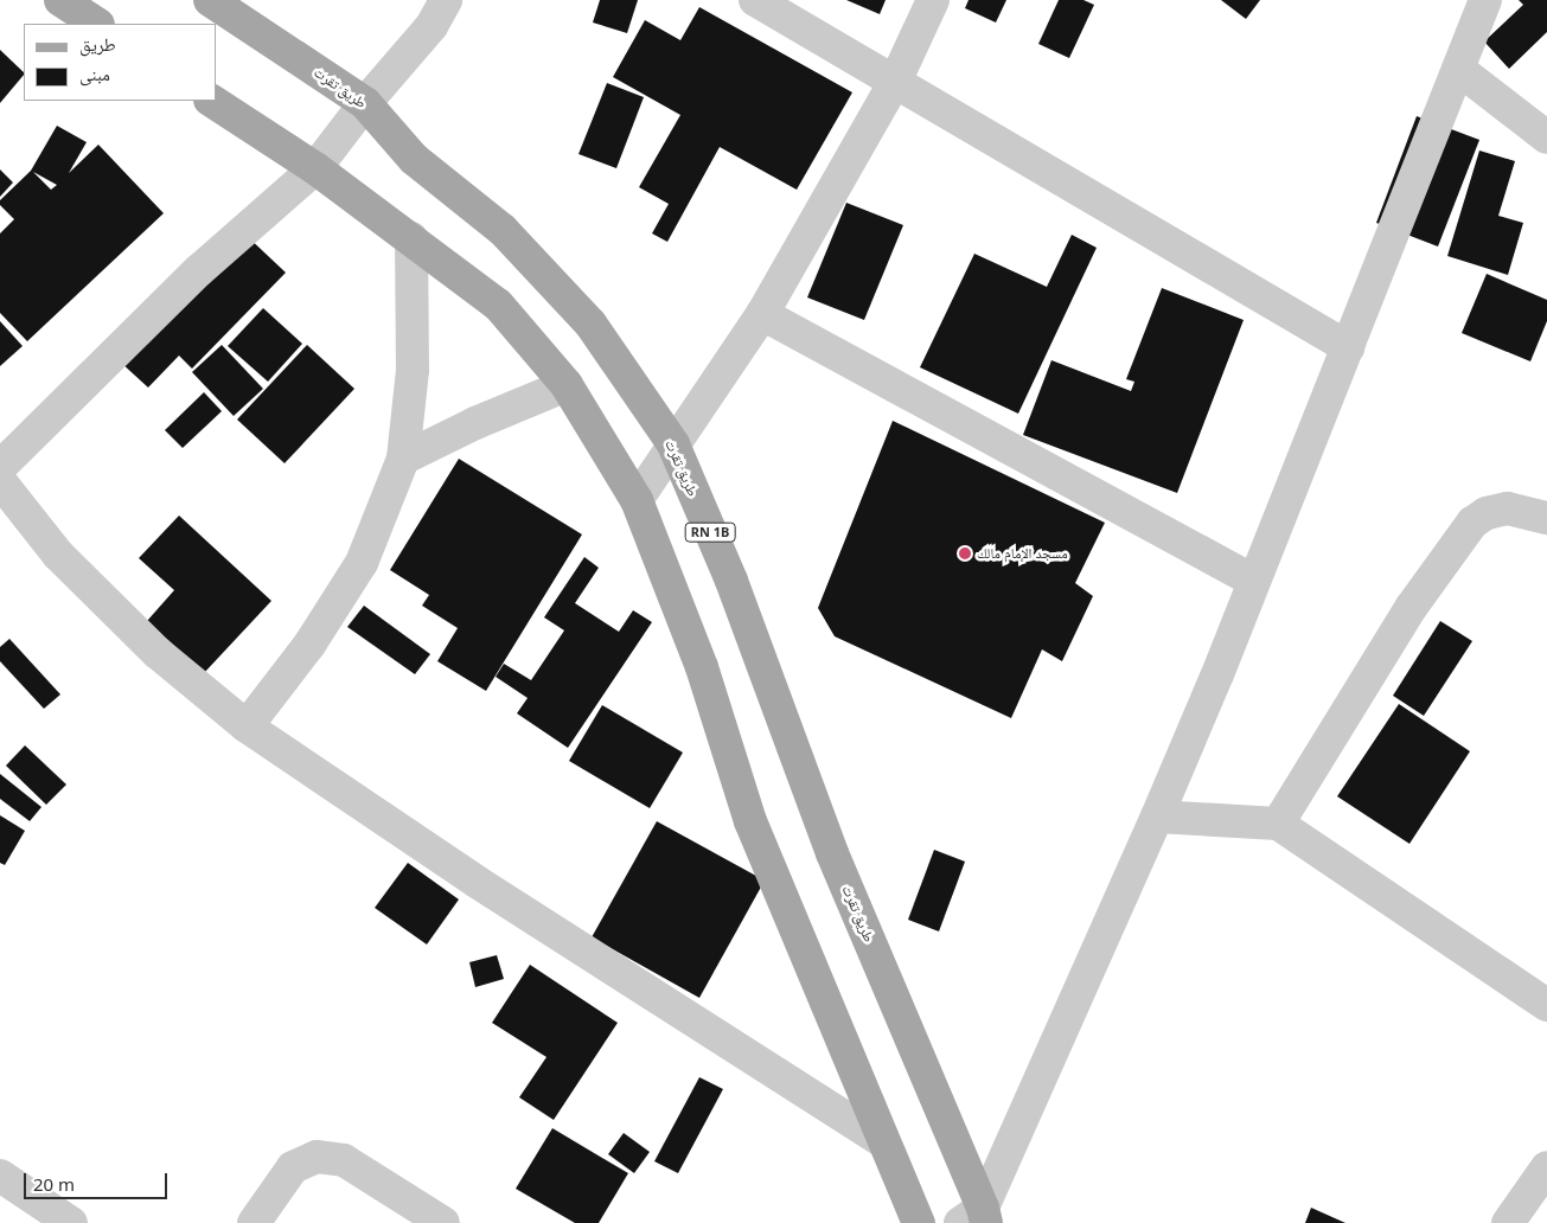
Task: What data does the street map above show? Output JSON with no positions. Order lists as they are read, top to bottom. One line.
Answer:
{"streets":{"main road":["طريق تقرت","RN 1B"]},"places":["مسجد الإمام مالك"],"legend":["طريق","مبنى"],"scale_bar":"20 m"}
